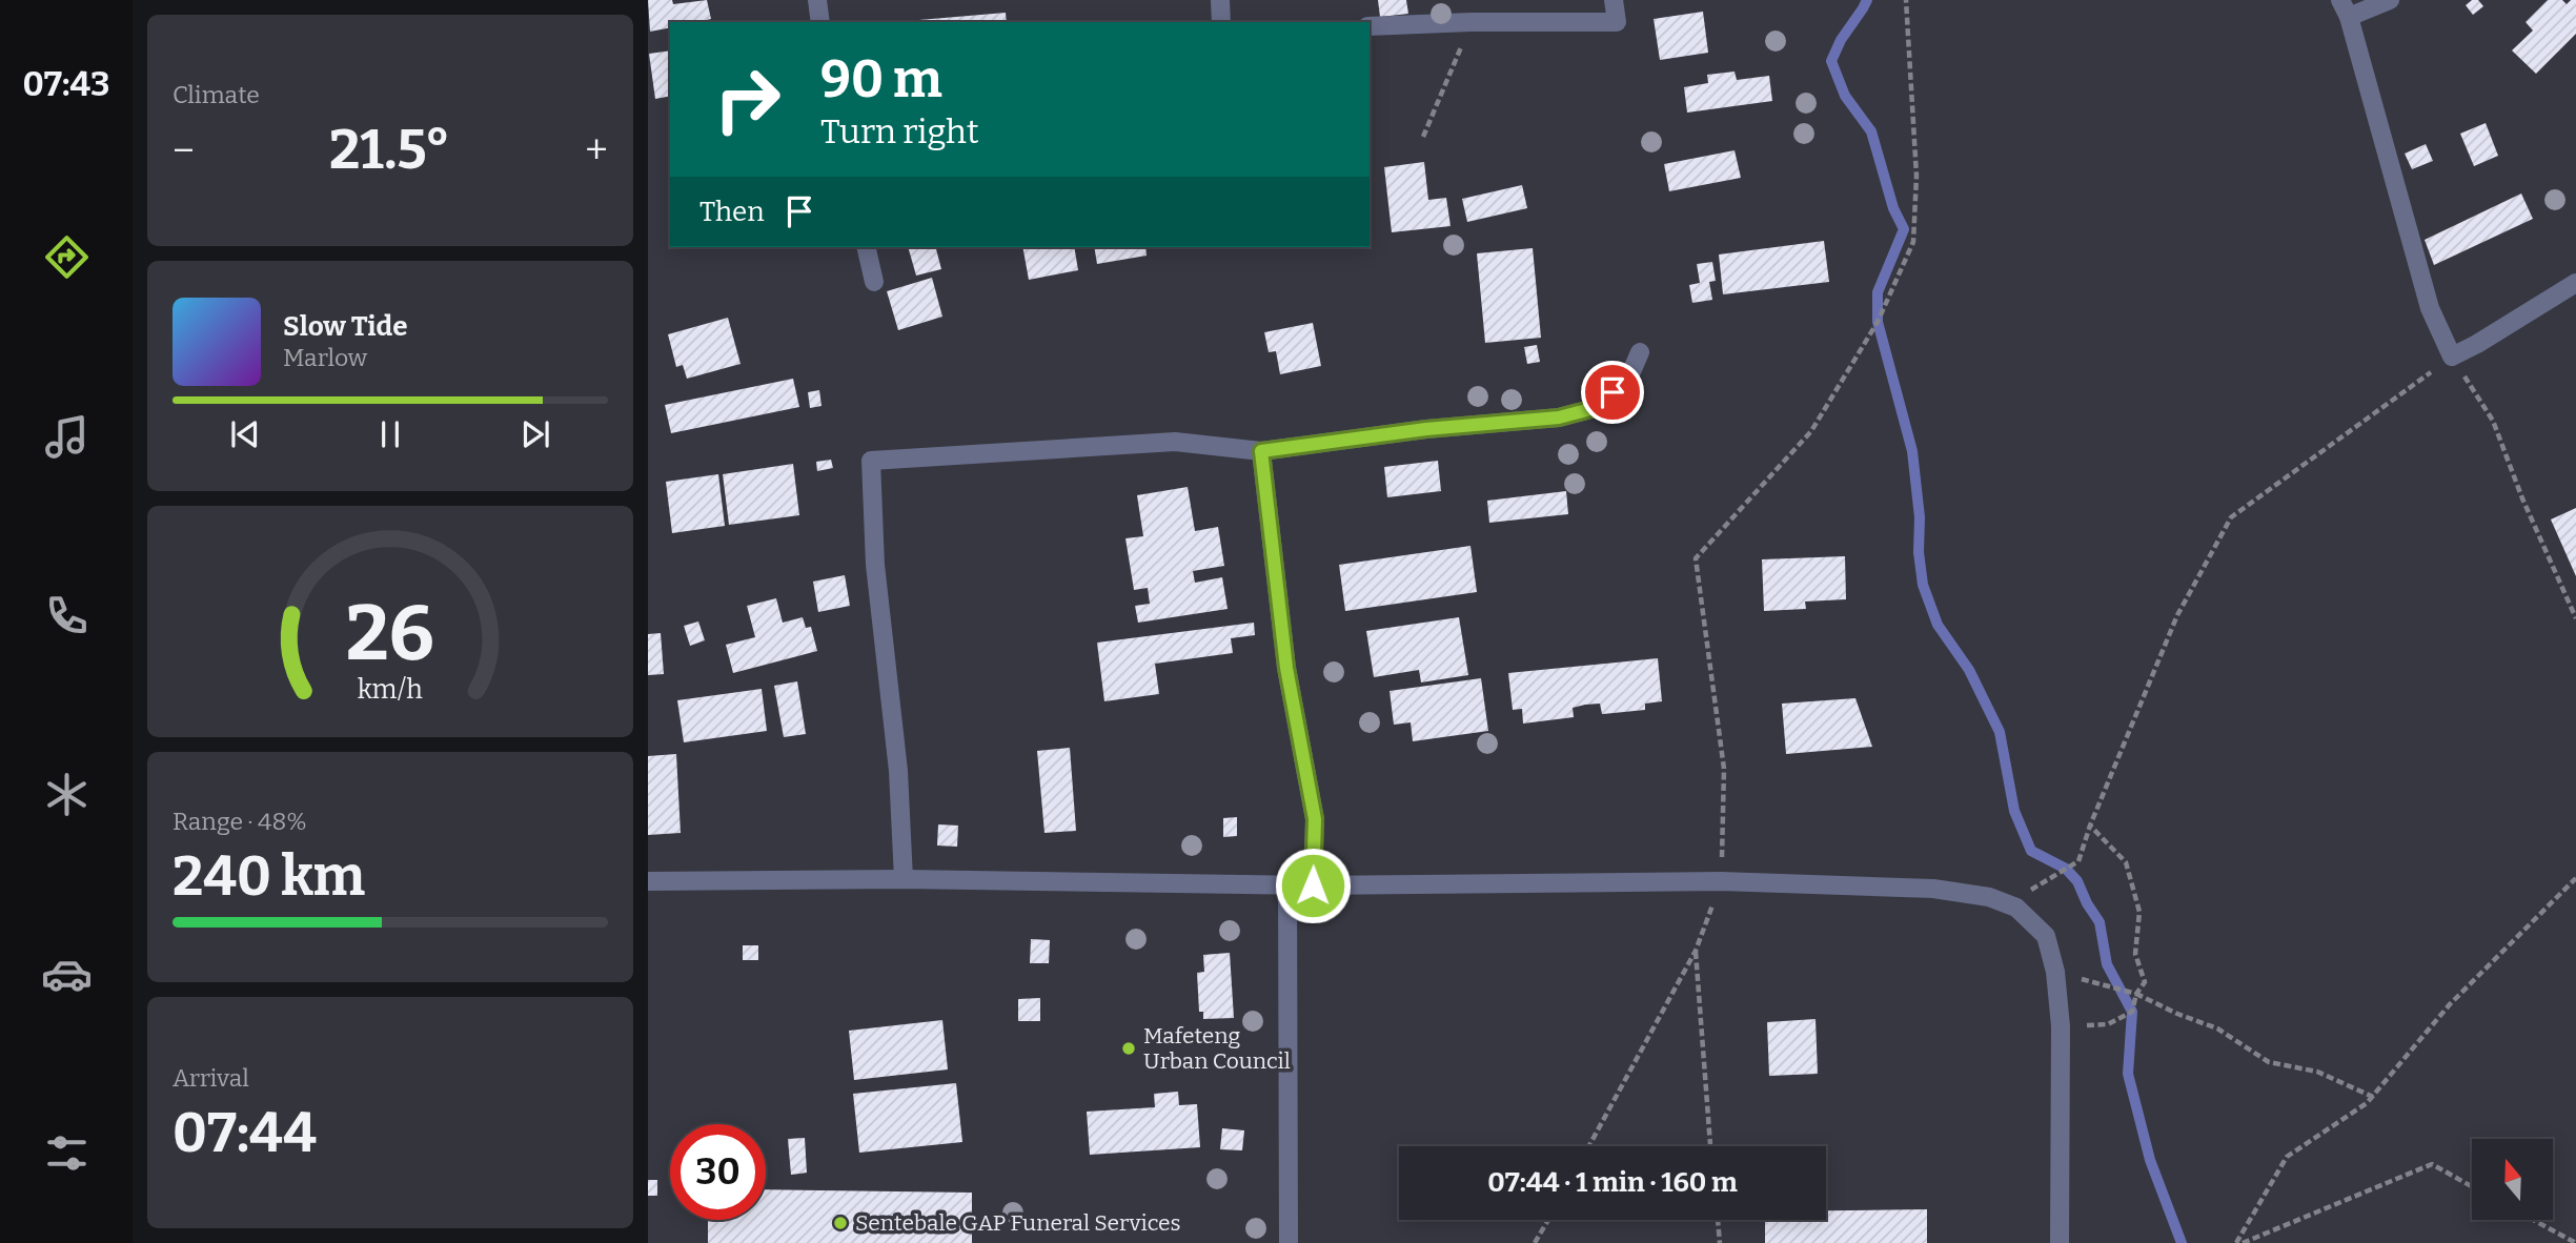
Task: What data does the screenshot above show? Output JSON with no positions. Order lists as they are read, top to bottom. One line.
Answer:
{"places":["Mafeteng Urban Council","Sentebale GAP Funeral Services"],"north":"top","page":{"tabs":"07:43","tile":["Climate",["Range · 48%","240 km"],["Arrival","07:44"]],"turn":["90 m","Turn right"],"heat":["−","21.5°","+"],"then":"Then","song":["Slow Tide","Marlow"],"limit":"30","trip":"07:44 · 1 min · 160 m","gauge":["26","km/h"]}}
